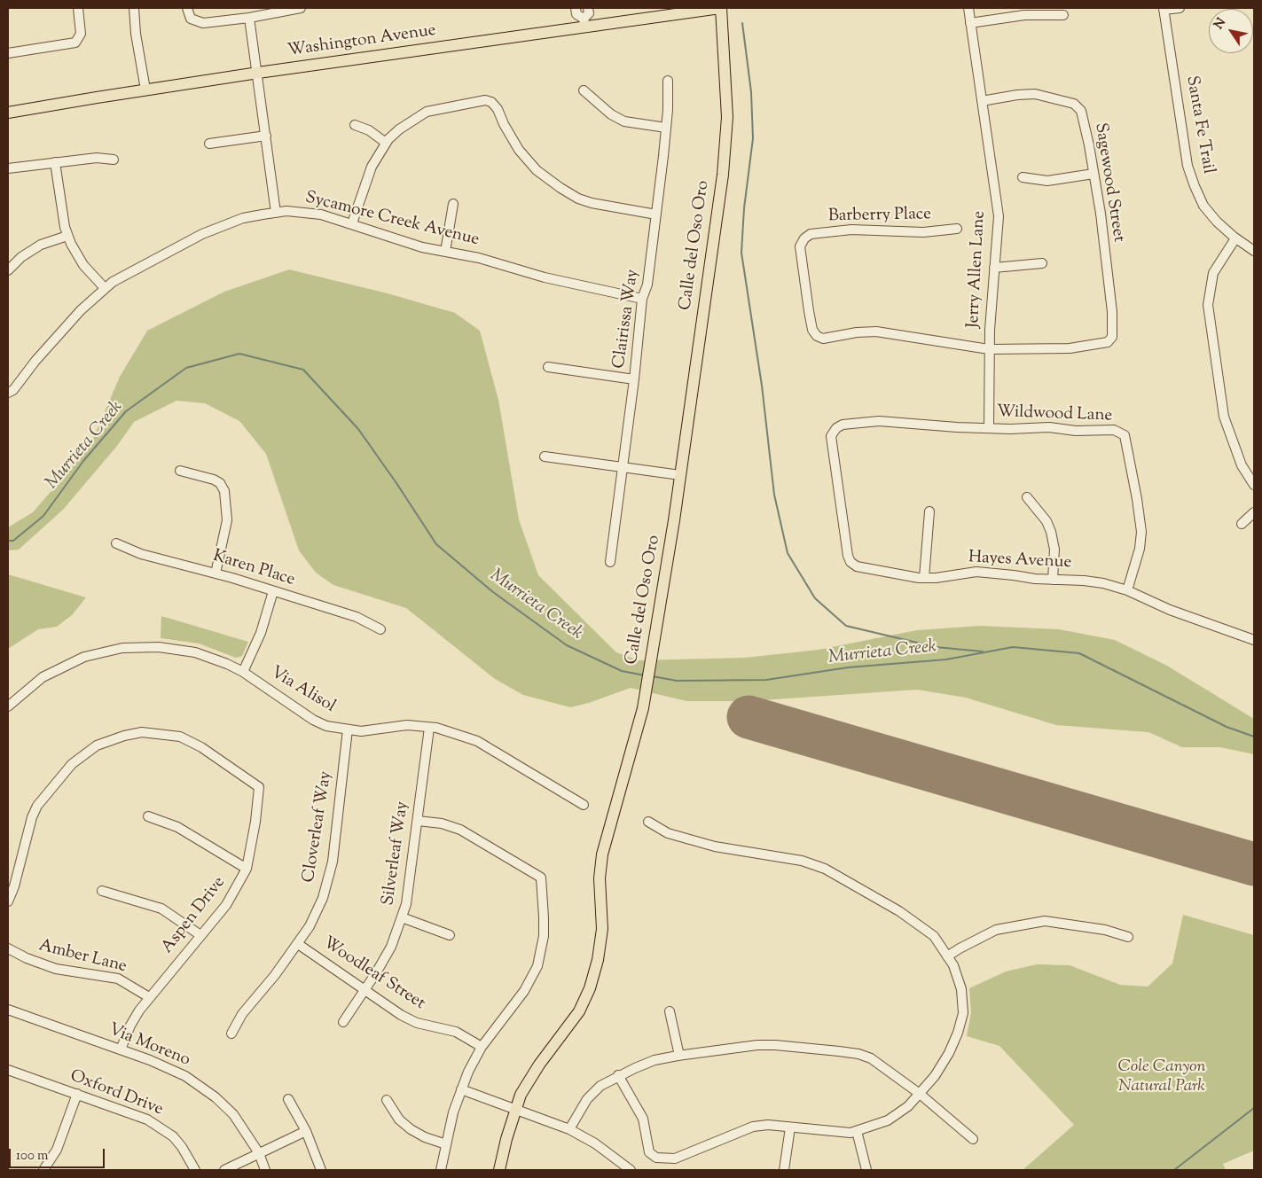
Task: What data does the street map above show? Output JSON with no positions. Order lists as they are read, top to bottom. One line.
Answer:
{"streets":{"main road":["Washington Avenue","Calle del Oso Oro"],"street":["Santa Fe Trail","Sagewood Street","Barberry Place","Sycamore Creek Avenue","Jerry Allen Lane","Clairissa Way","Wildwood Lane","Hayes Avenue","Karen Place","Via Alisol","Cloverleaf Way","Silverleaf Way","Aspen Drive","Amber Lane","Woodleaf Street","Via Moreno","Oxford Drive"]},"crossings":[["Washington Avenue","Calle del Oso Oro"],["Sagewood Street","Barberry Place"],["Sagewood Street","Jerry Allen Lane"],["Barberry Place","Jerry Allen Lane"],["Sycamore Creek Avenue","Clairissa Way"],["Jerry Allen Lane","Wildwood Lane"],["Wildwood Lane","Hayes Avenue"],["Via Alisol","Cloverleaf Way"],["Via Alisol","Silverleaf Way"],["Cloverleaf Way","Woodleaf Street"],["Silverleaf Way","Woodleaf Street"],["Aspen Drive","Amber Lane"],["Aspen Drive","Via Moreno"]],"water":["Murrieta Creek"],"parks":["Cole Canyon Natural Park"],"scale_bar":"100 m","north":"top left"}
